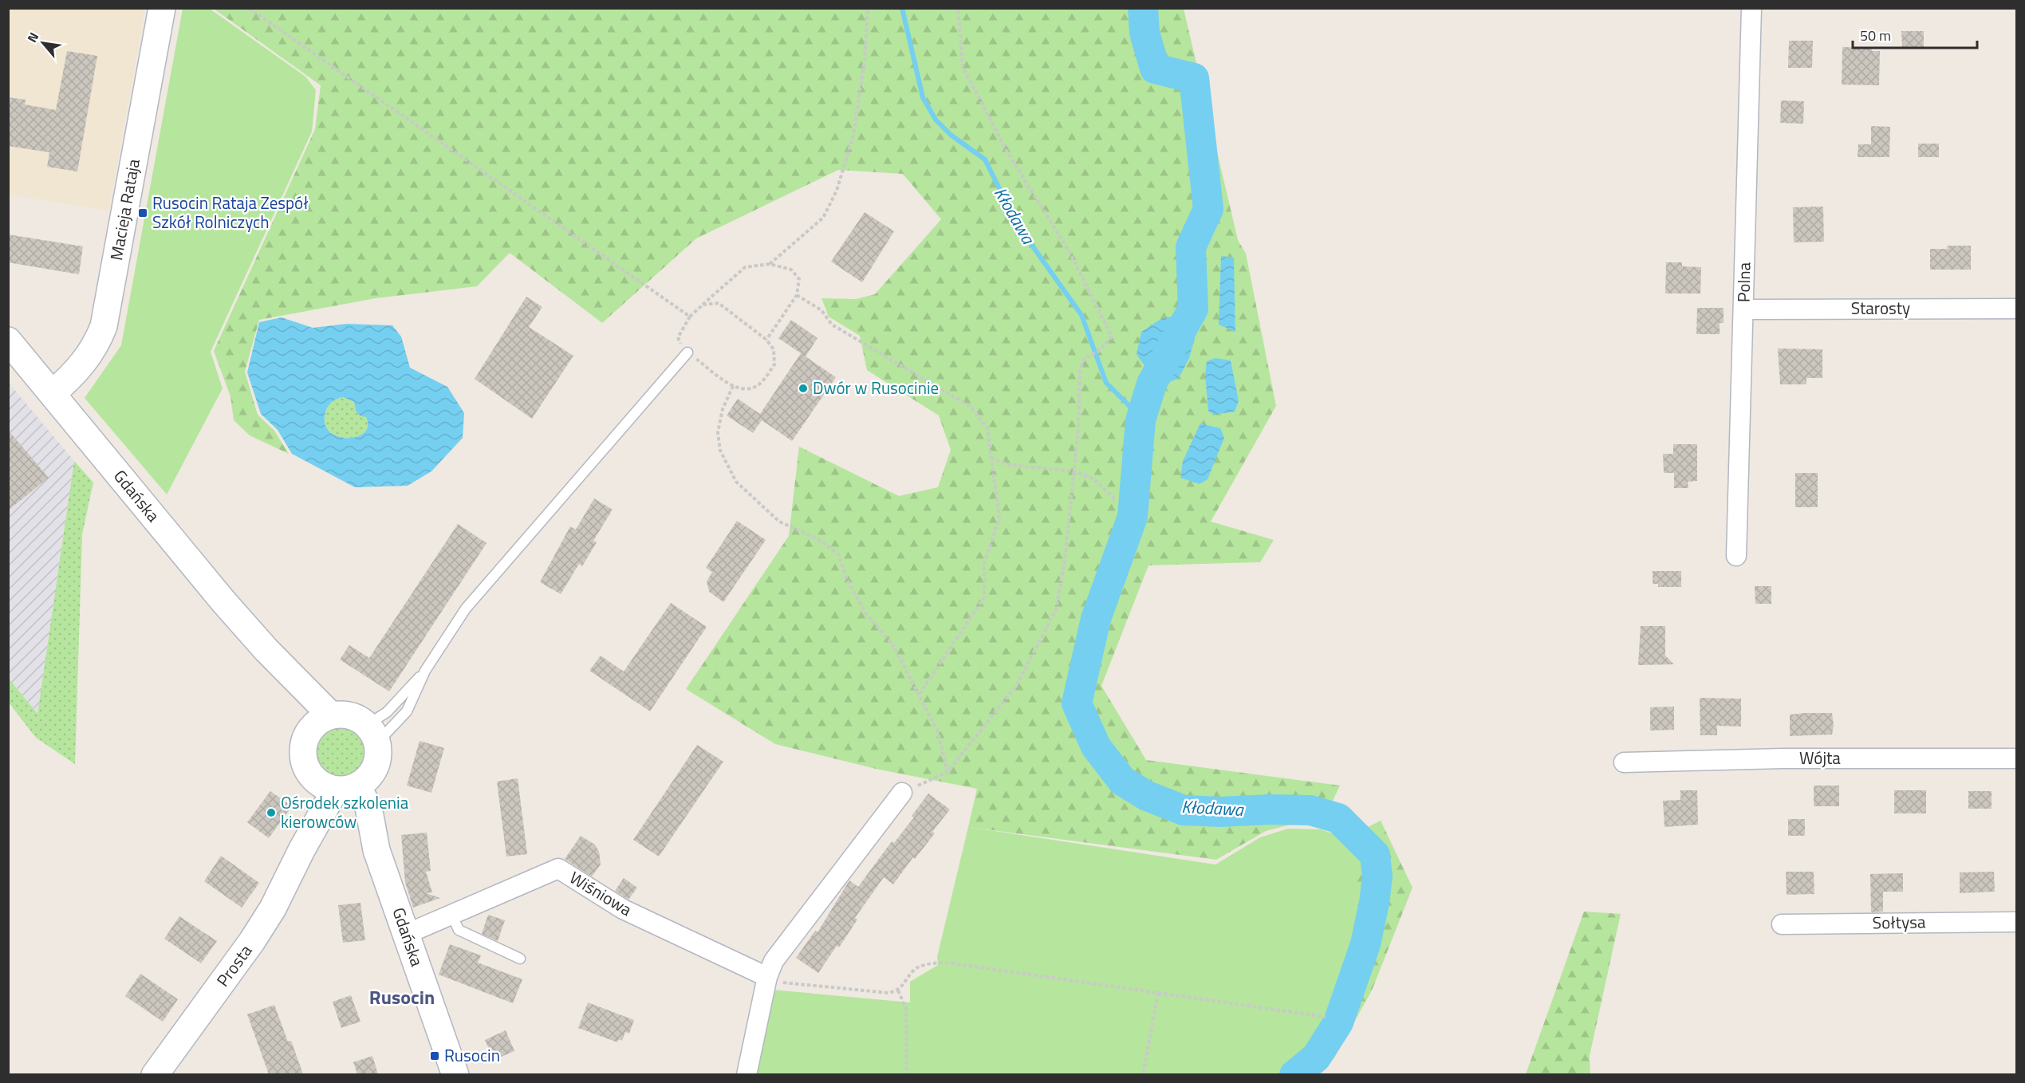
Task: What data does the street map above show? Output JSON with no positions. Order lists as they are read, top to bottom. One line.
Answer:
{"streets":{"street":["Macieja Rataja","Polna","Starosty","Gdańska","Wójta","Wiśniowa","Sołtysa","Prosta"]},"crossings":[["Macieja Rataja","Gdańska"],["Polna","Starosty"],["Gdańska","Wiśniowa"],["Gdańska","Prosta"]],"districts":["Rusocin"],"water":["Kłodawa"],"places":{"transit":["Rusocin Rataja Zespół Szkół Rolniczych","Rusocin"],"other":["Dwór w Rusocinie","Ośrodek szkolenia kierowców"]},"scale_bar":"50 m","north":"top left"}
